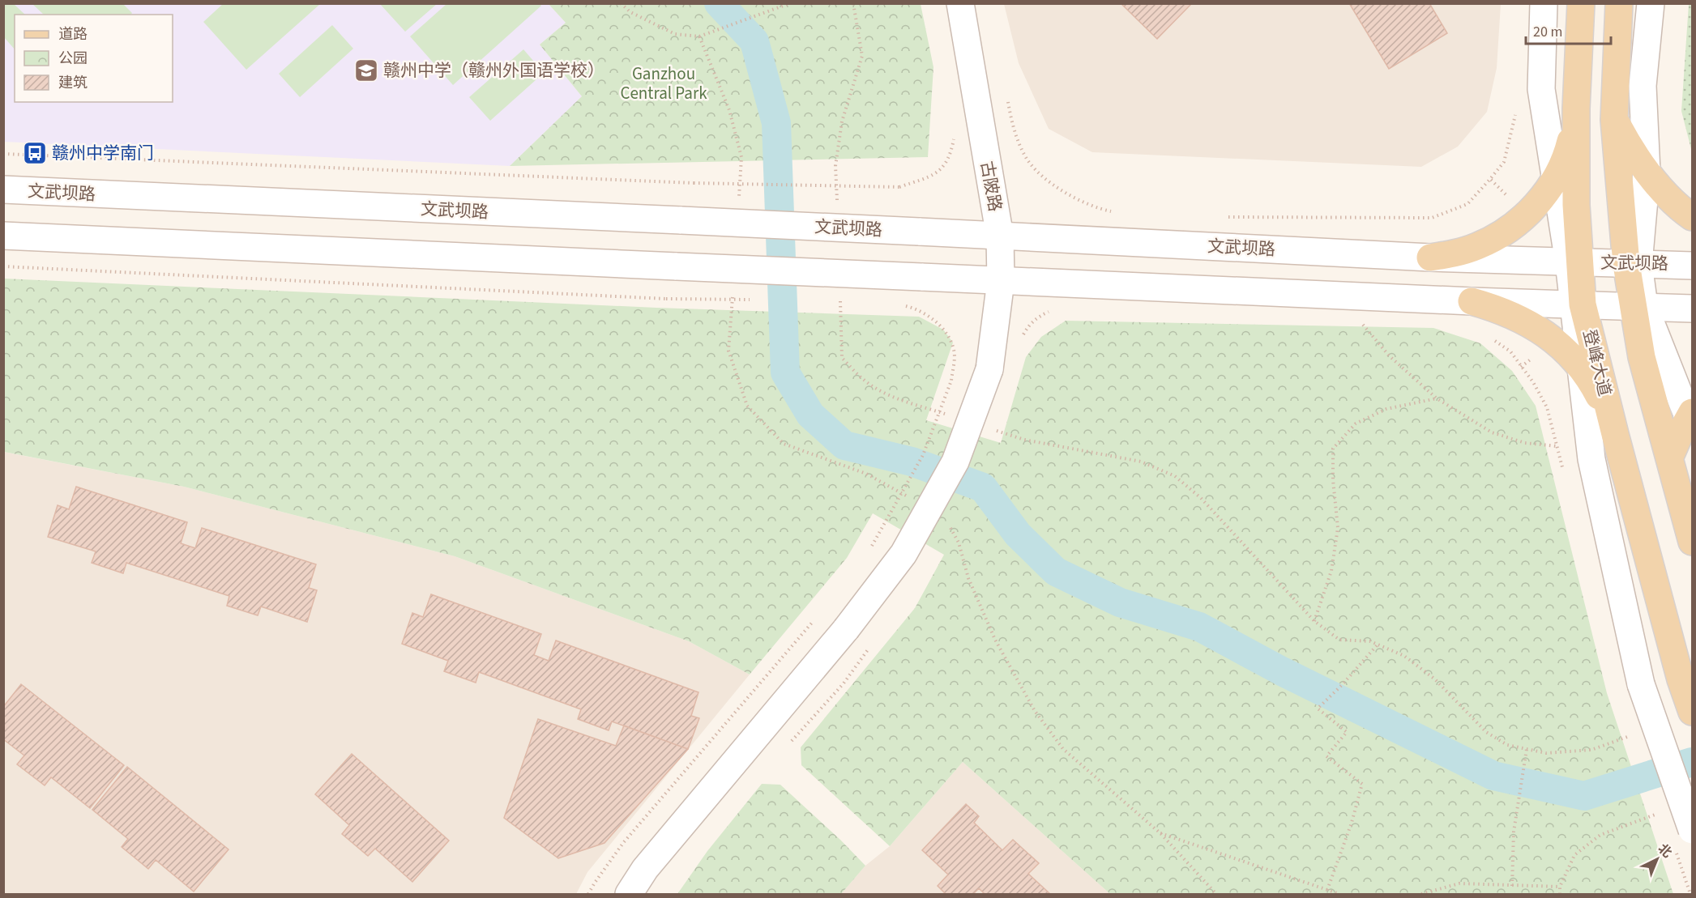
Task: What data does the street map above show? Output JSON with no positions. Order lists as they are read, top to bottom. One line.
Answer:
{"streets":{"main road":["古陂路","文武坝路","登峰大道"]},"crossings":[["古陂路","文武坝路"],["文武坝路","登峰大道"]],"parks":["Ganzhou Central Park"],"places":{"school or university":["赣州中学（赣州外国语学校）"],"bus stop":["赣州中学南门"]},"legend":["道路","公园","建筑"],"scale_bar":"20 m","north":"top right"}
